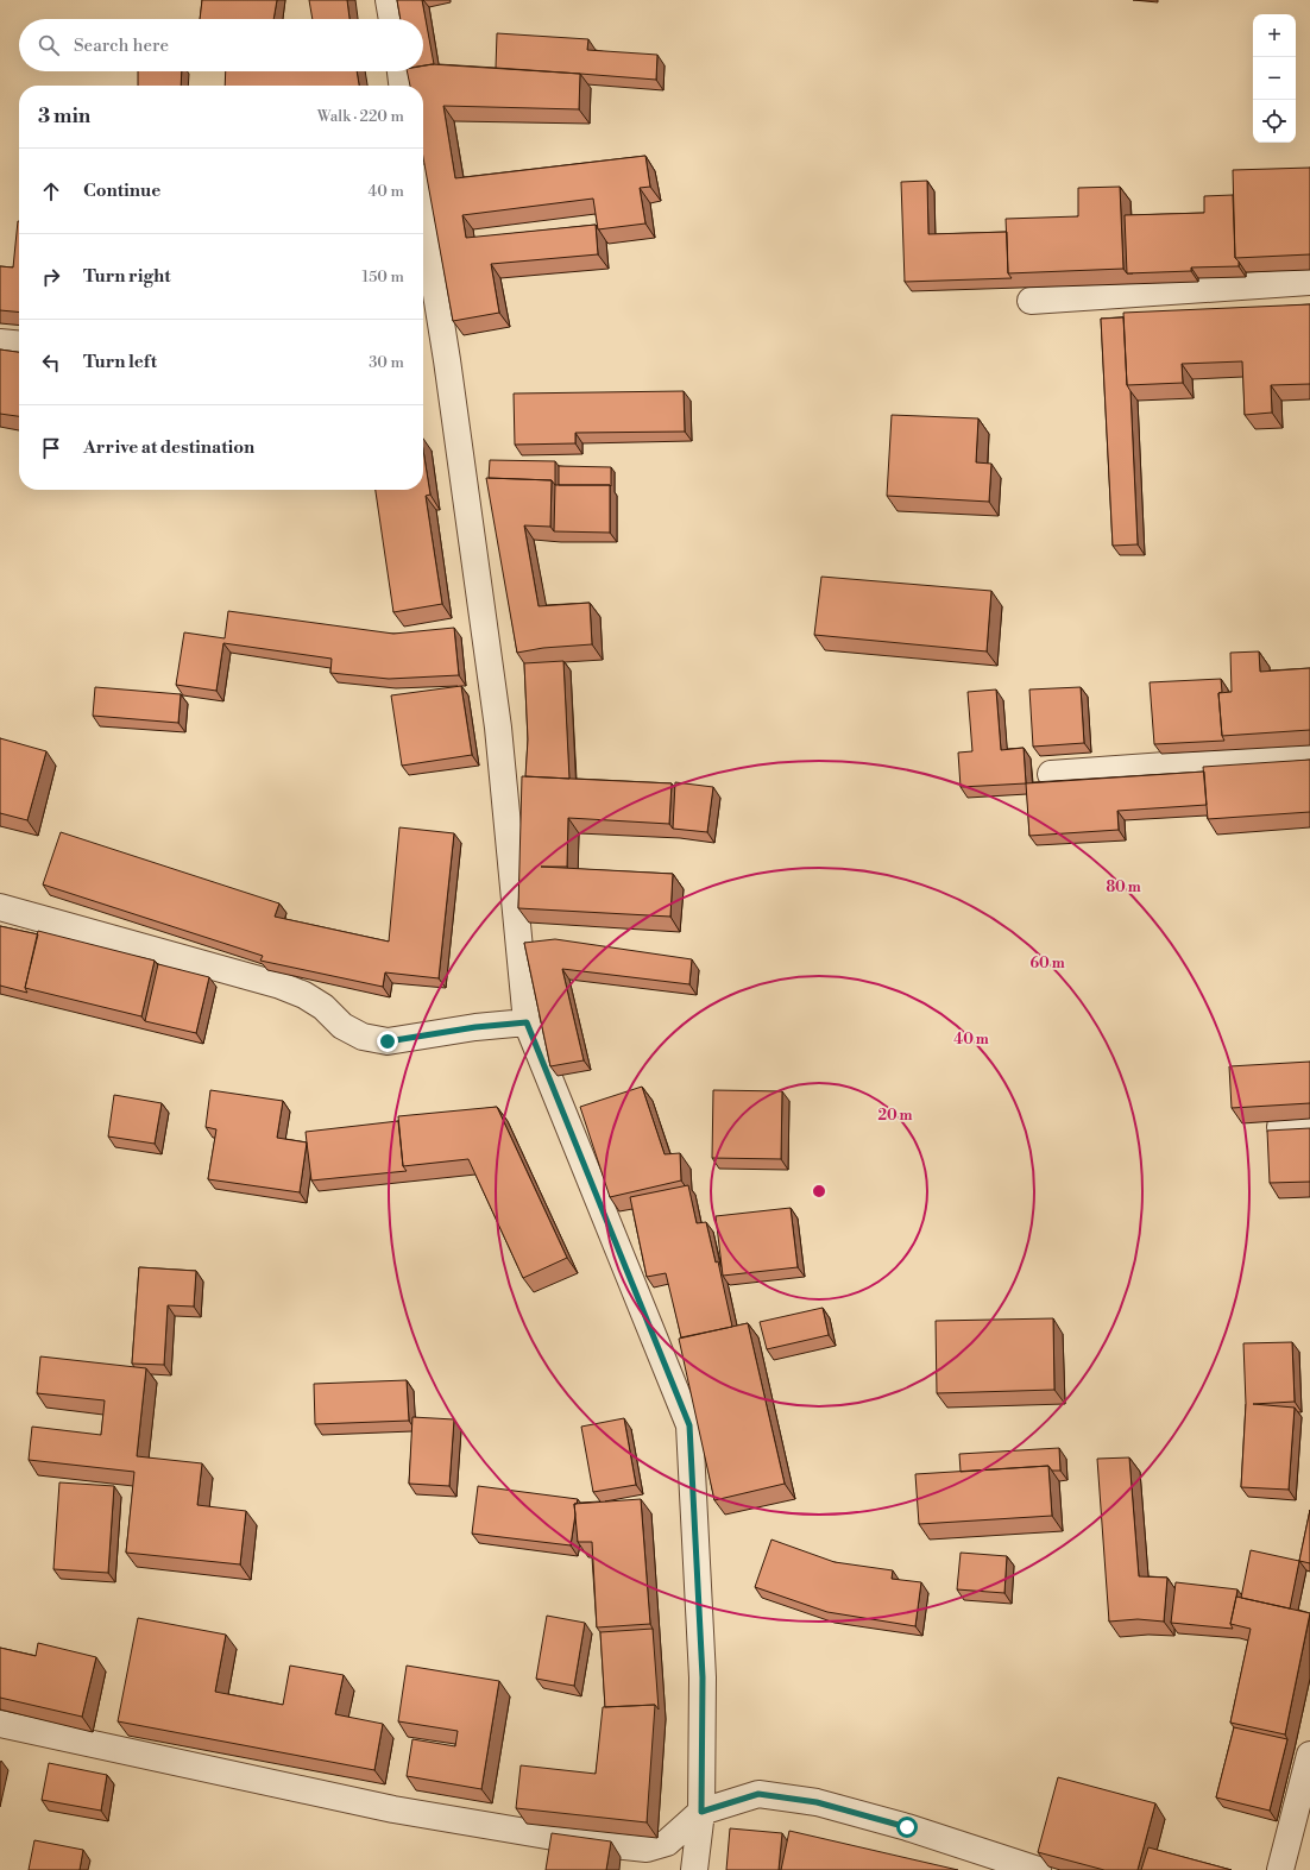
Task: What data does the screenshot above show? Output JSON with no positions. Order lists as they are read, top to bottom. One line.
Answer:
{"page":{"map_buttons":["+","−"],"search":"Search here","heading":["3 min","Walk · 220 m"],"list":[["Continue","40 m"],["Turn right","150 m"],["Turn left","30 m"],"Arrive at destination"]},"rings":["80 m","60 m","40 m","20 m"]}
